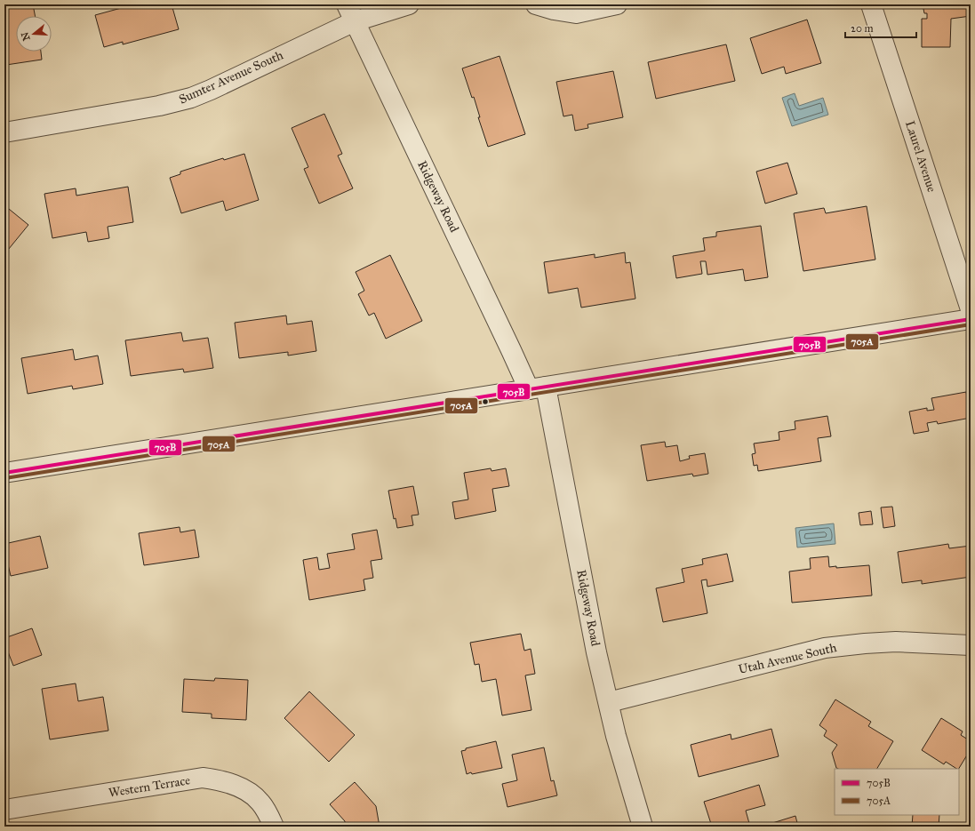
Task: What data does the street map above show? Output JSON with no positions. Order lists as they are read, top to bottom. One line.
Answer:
{"streets":{"street":["Sumter Avenue South","Laurel Avenue","Ridgeway Road","Utah Avenue South","Western Terrace"]},"crossings":[["Sumter Avenue South","Ridgeway Road"],["Ridgeway Road","Utah Avenue South"]],"lines":["transit line 705B","transit line 705A"],"legend":["705B","705A"],"scale_bar":"20 m","north":"left"}
